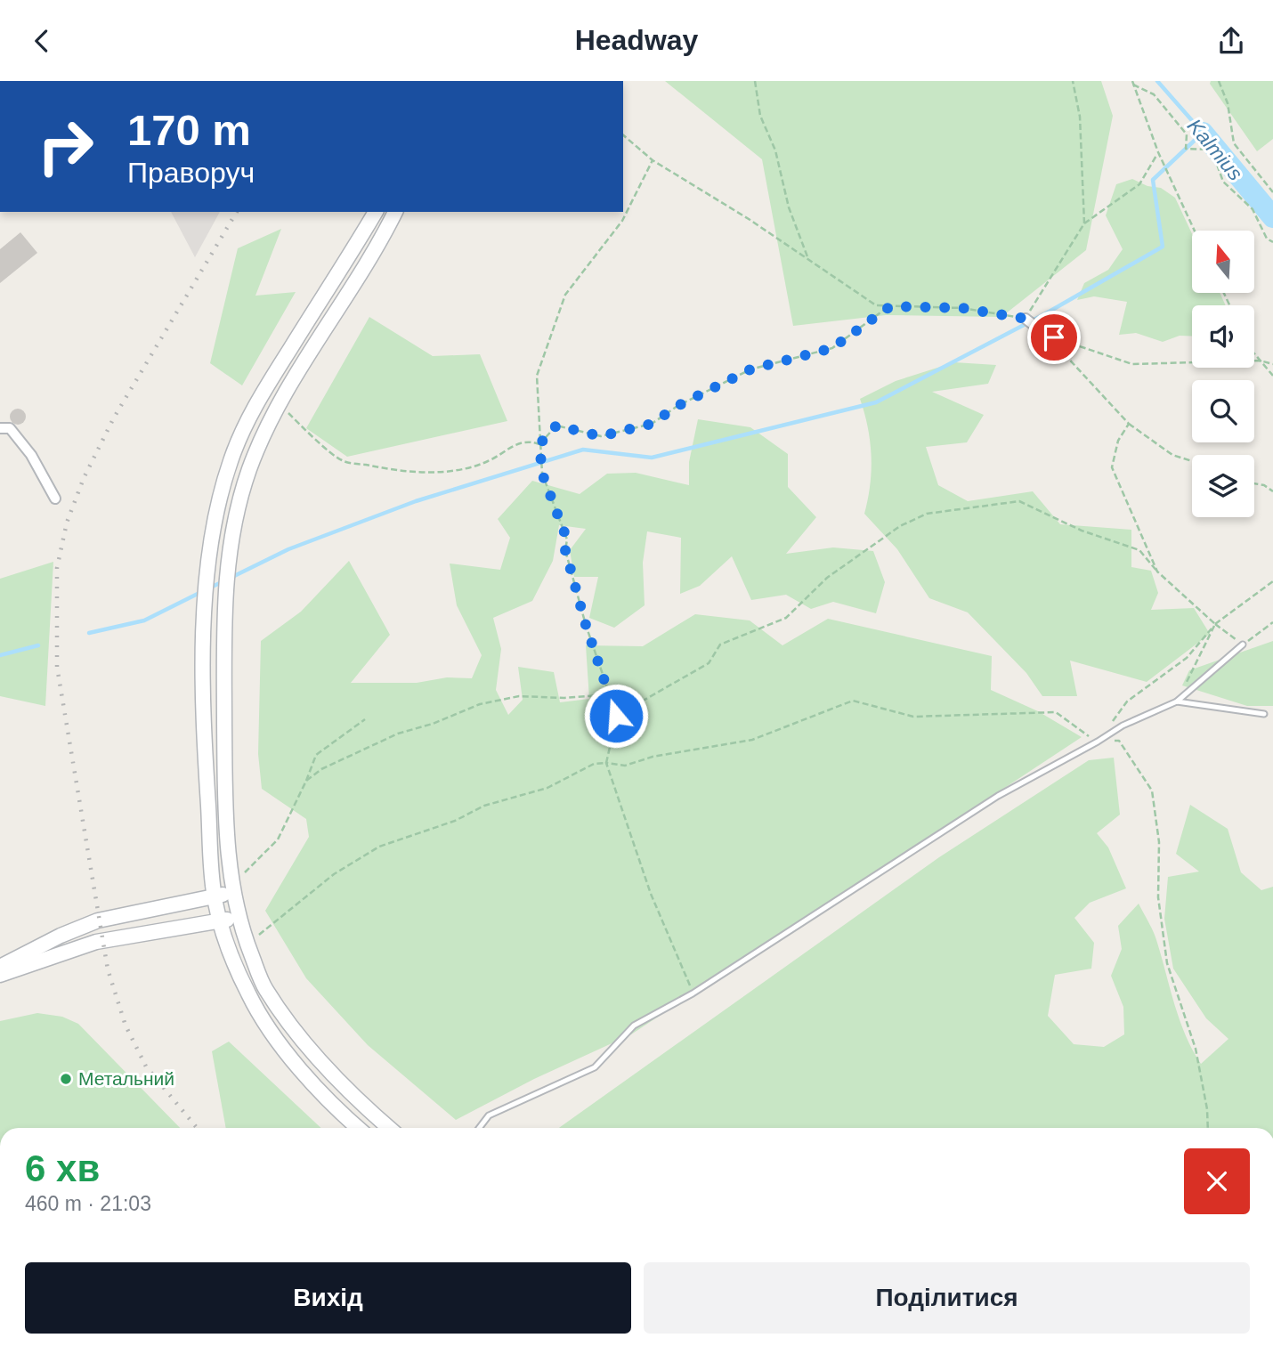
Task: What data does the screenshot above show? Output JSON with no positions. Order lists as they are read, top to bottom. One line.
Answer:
{"water":["Kalmius"],"places":["Метальний"],"north":"top","page":{"header":"Headway","turn":["170 m","Праворуч"],"heading":["6 хв","460 m · 21:03"],"buttons":["Вихід","Поділитися"]}}
